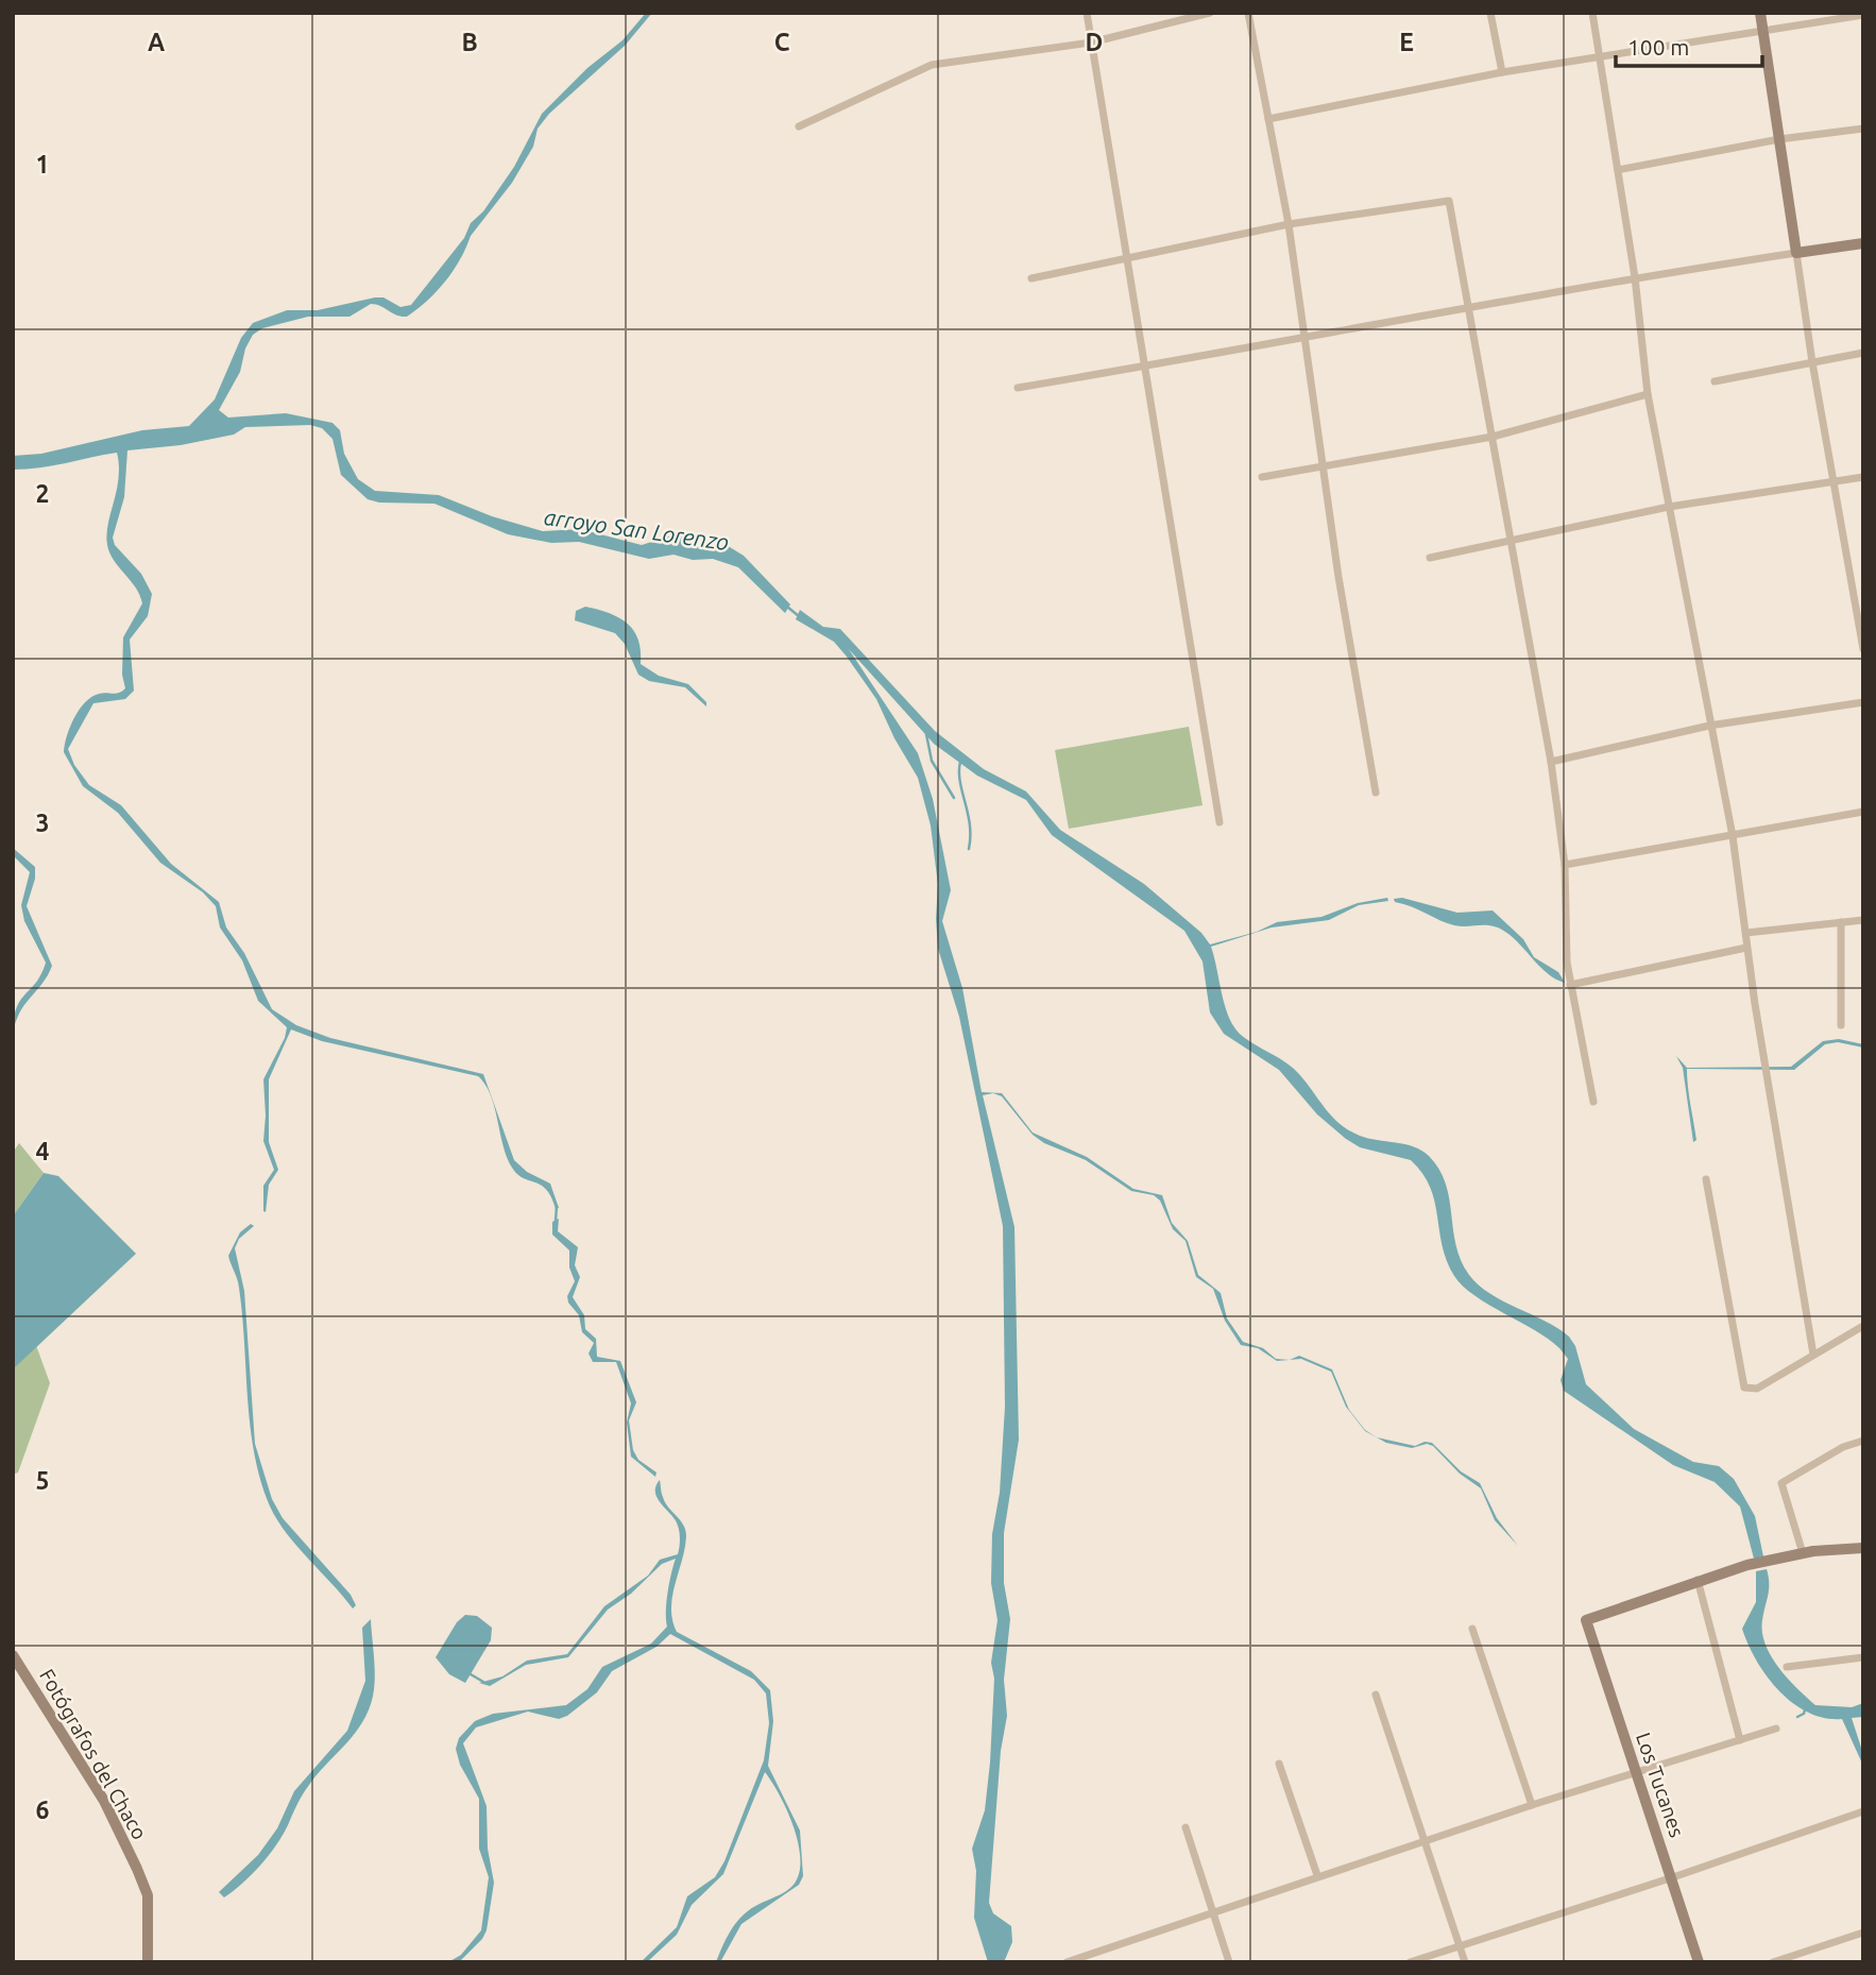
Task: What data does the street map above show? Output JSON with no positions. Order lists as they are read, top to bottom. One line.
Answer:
{"streets":{"street":["Fotógrafos del Chaco","Los Tucanes"]},"water":["arroyo San Lorenzo"],"scale_bar":"100 m","grid":{"columns":["A","B","C","D","E"],"rows":["1","2","3","4","5","6"]}}
